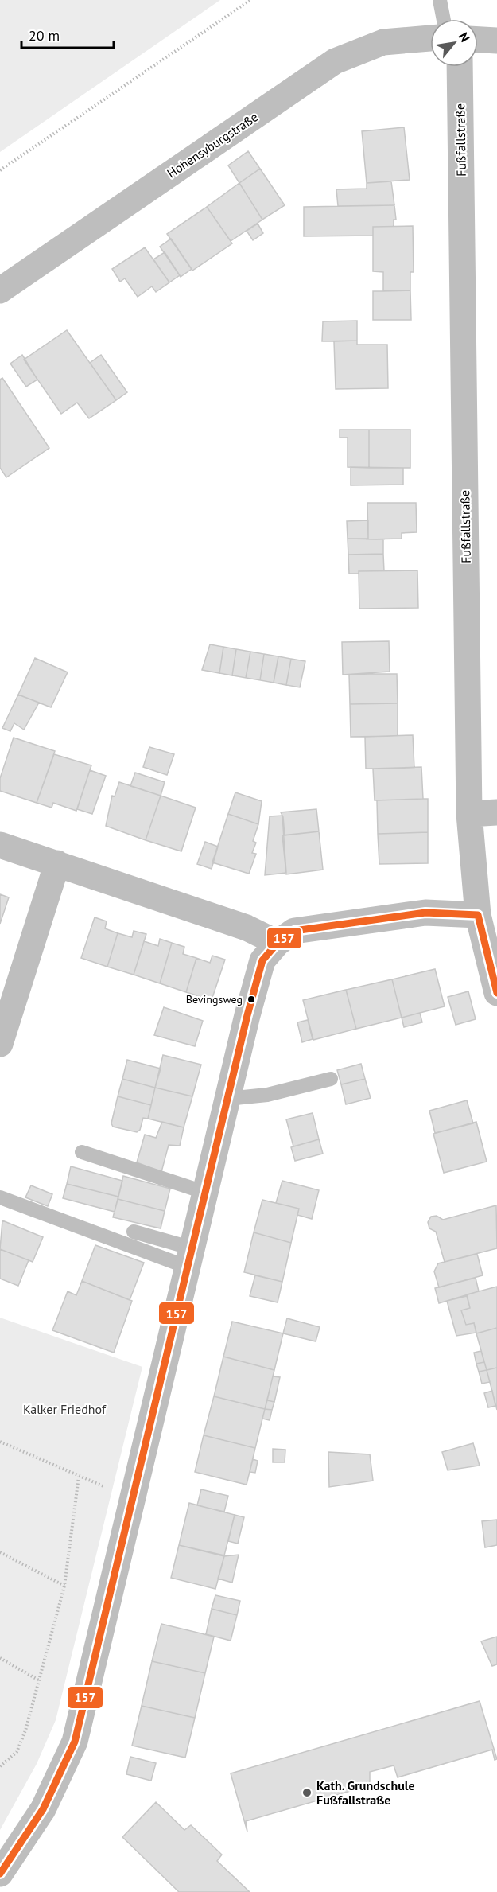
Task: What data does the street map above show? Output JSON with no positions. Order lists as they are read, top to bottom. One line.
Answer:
{"streets":{"street":["Fußfallstraße","Hohensyburgstraße"]},"parks":["Kalker Friedhof"],"places":["Bevingsweg","Kath. Grundschule Fußfallstraße"],"lines":["transit line 157"],"scale_bar":"20 m","north":"top right"}
